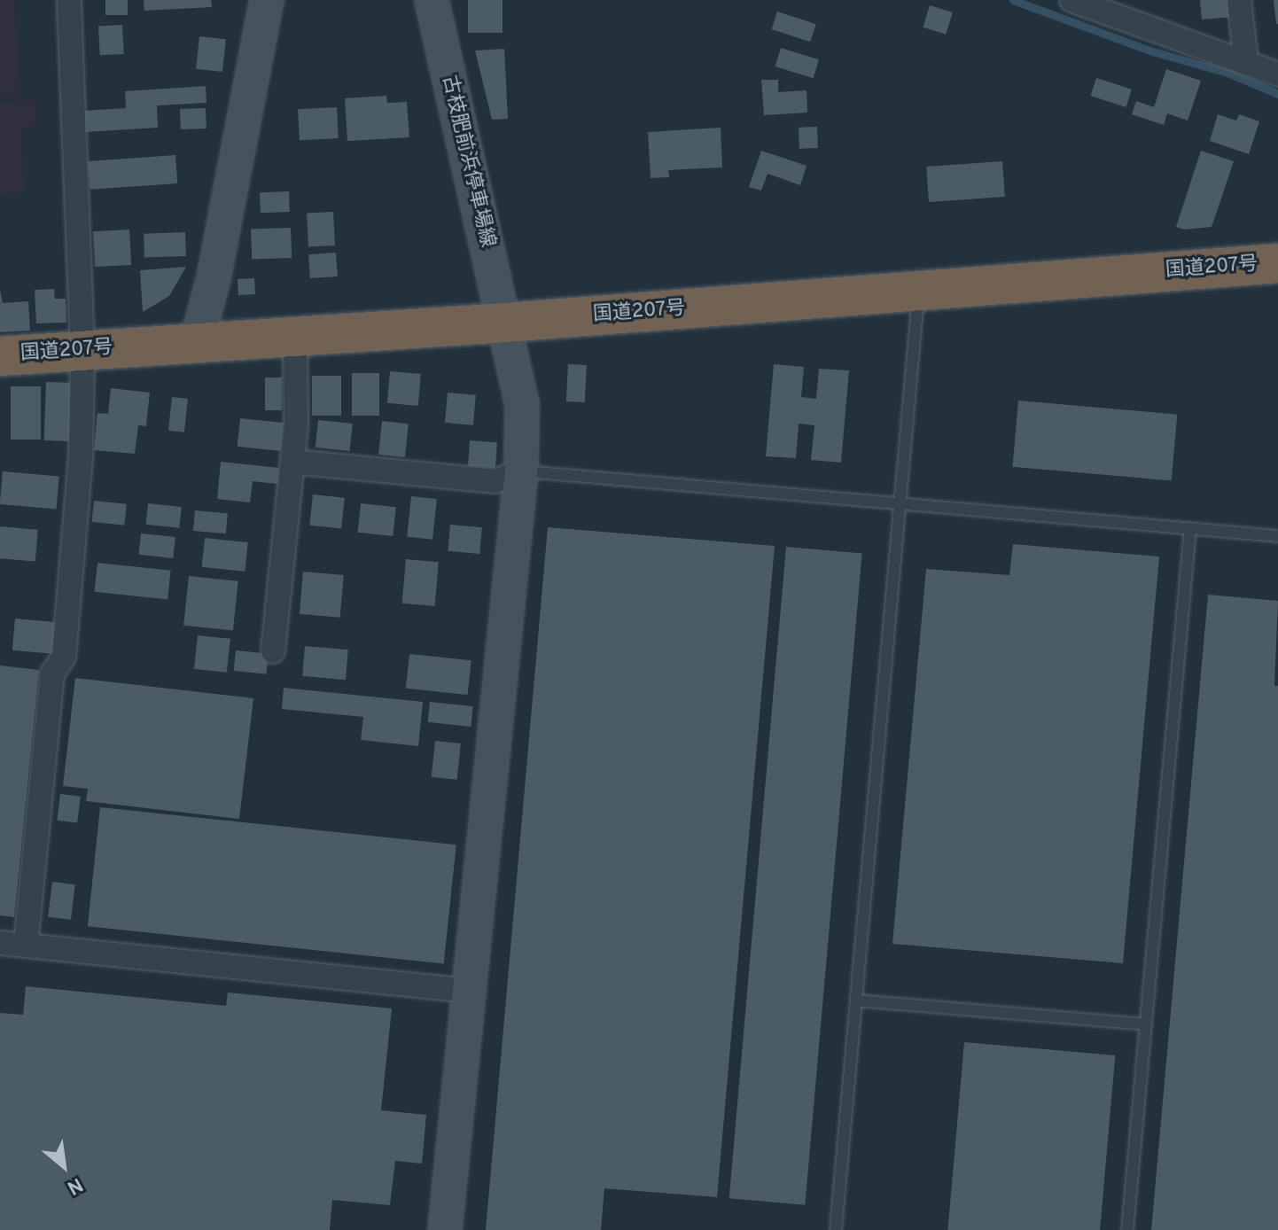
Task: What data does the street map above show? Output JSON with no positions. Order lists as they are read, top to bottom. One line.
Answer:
{"streets":{"highway":["国道207号"],"street":["古枝肥前浜停車場線"]},"crossings":[["古枝肥前浜停車場線","国道207号"]],"north":"bottom right"}
